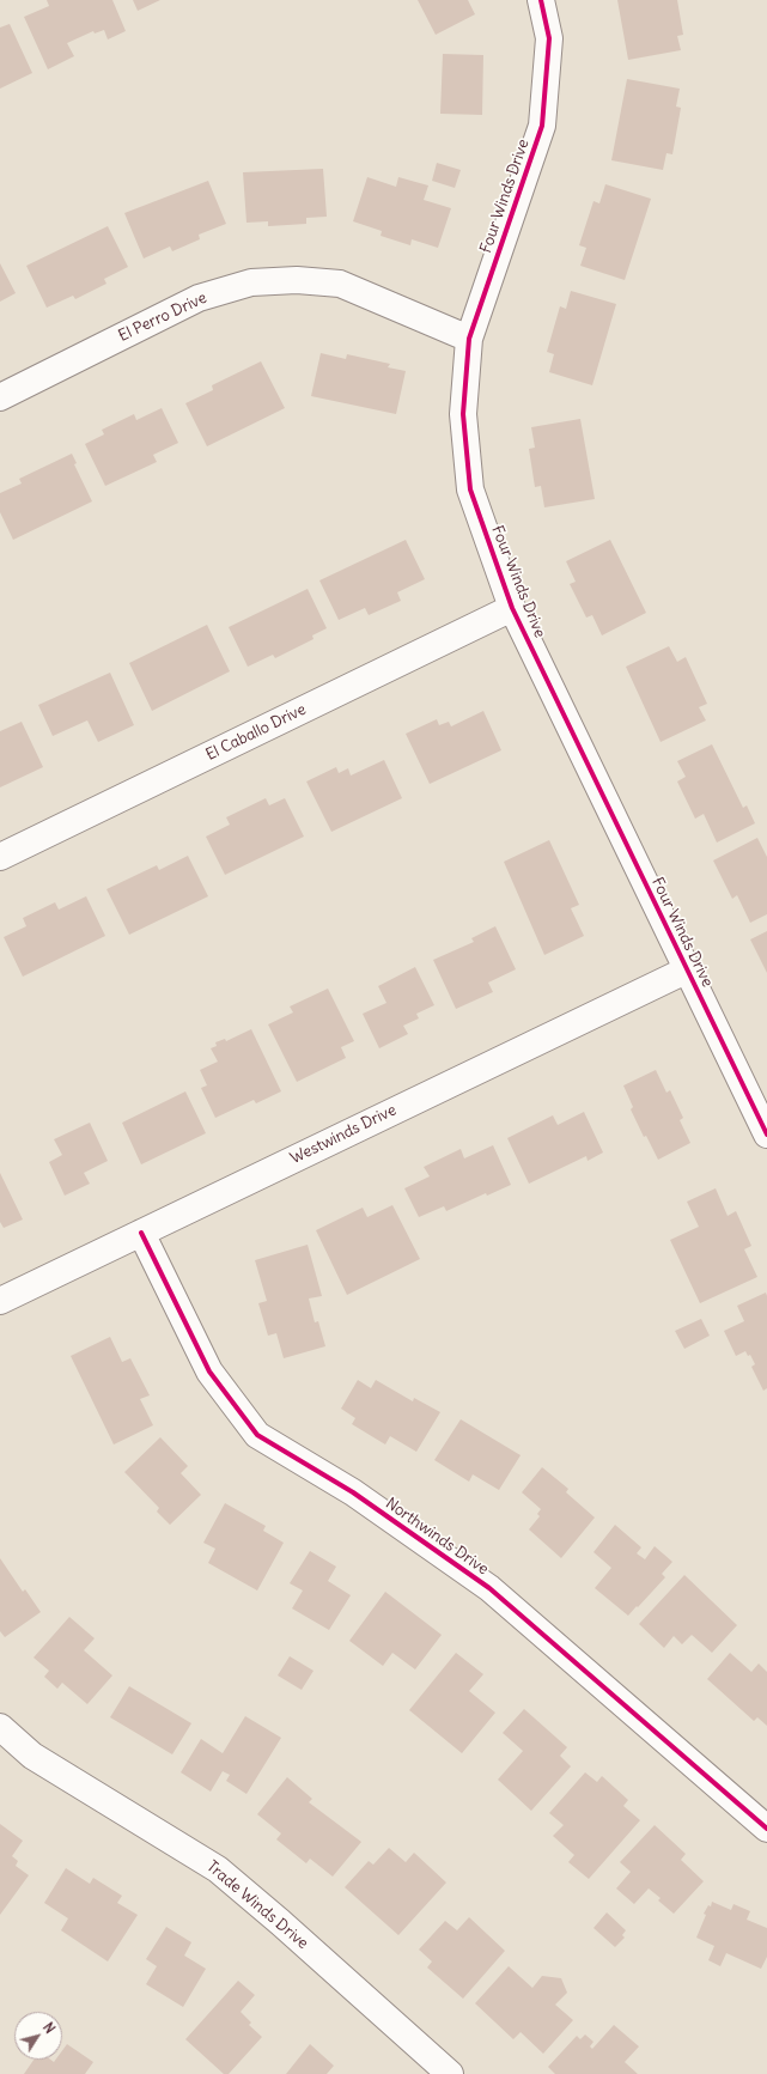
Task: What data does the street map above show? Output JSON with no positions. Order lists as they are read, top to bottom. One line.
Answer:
{"streets":{"street":["Four Winds Drive","El Perro Drive","El Caballo Drive","Westwinds Drive","Northwinds Drive","Trade Winds Drive"]},"crossings":[["Four Winds Drive","El Perro Drive"],["Four Winds Drive","El Caballo Drive"],["Four Winds Drive","Westwinds Drive"],["Westwinds Drive","Northwinds Drive"]],"north":"top right"}
